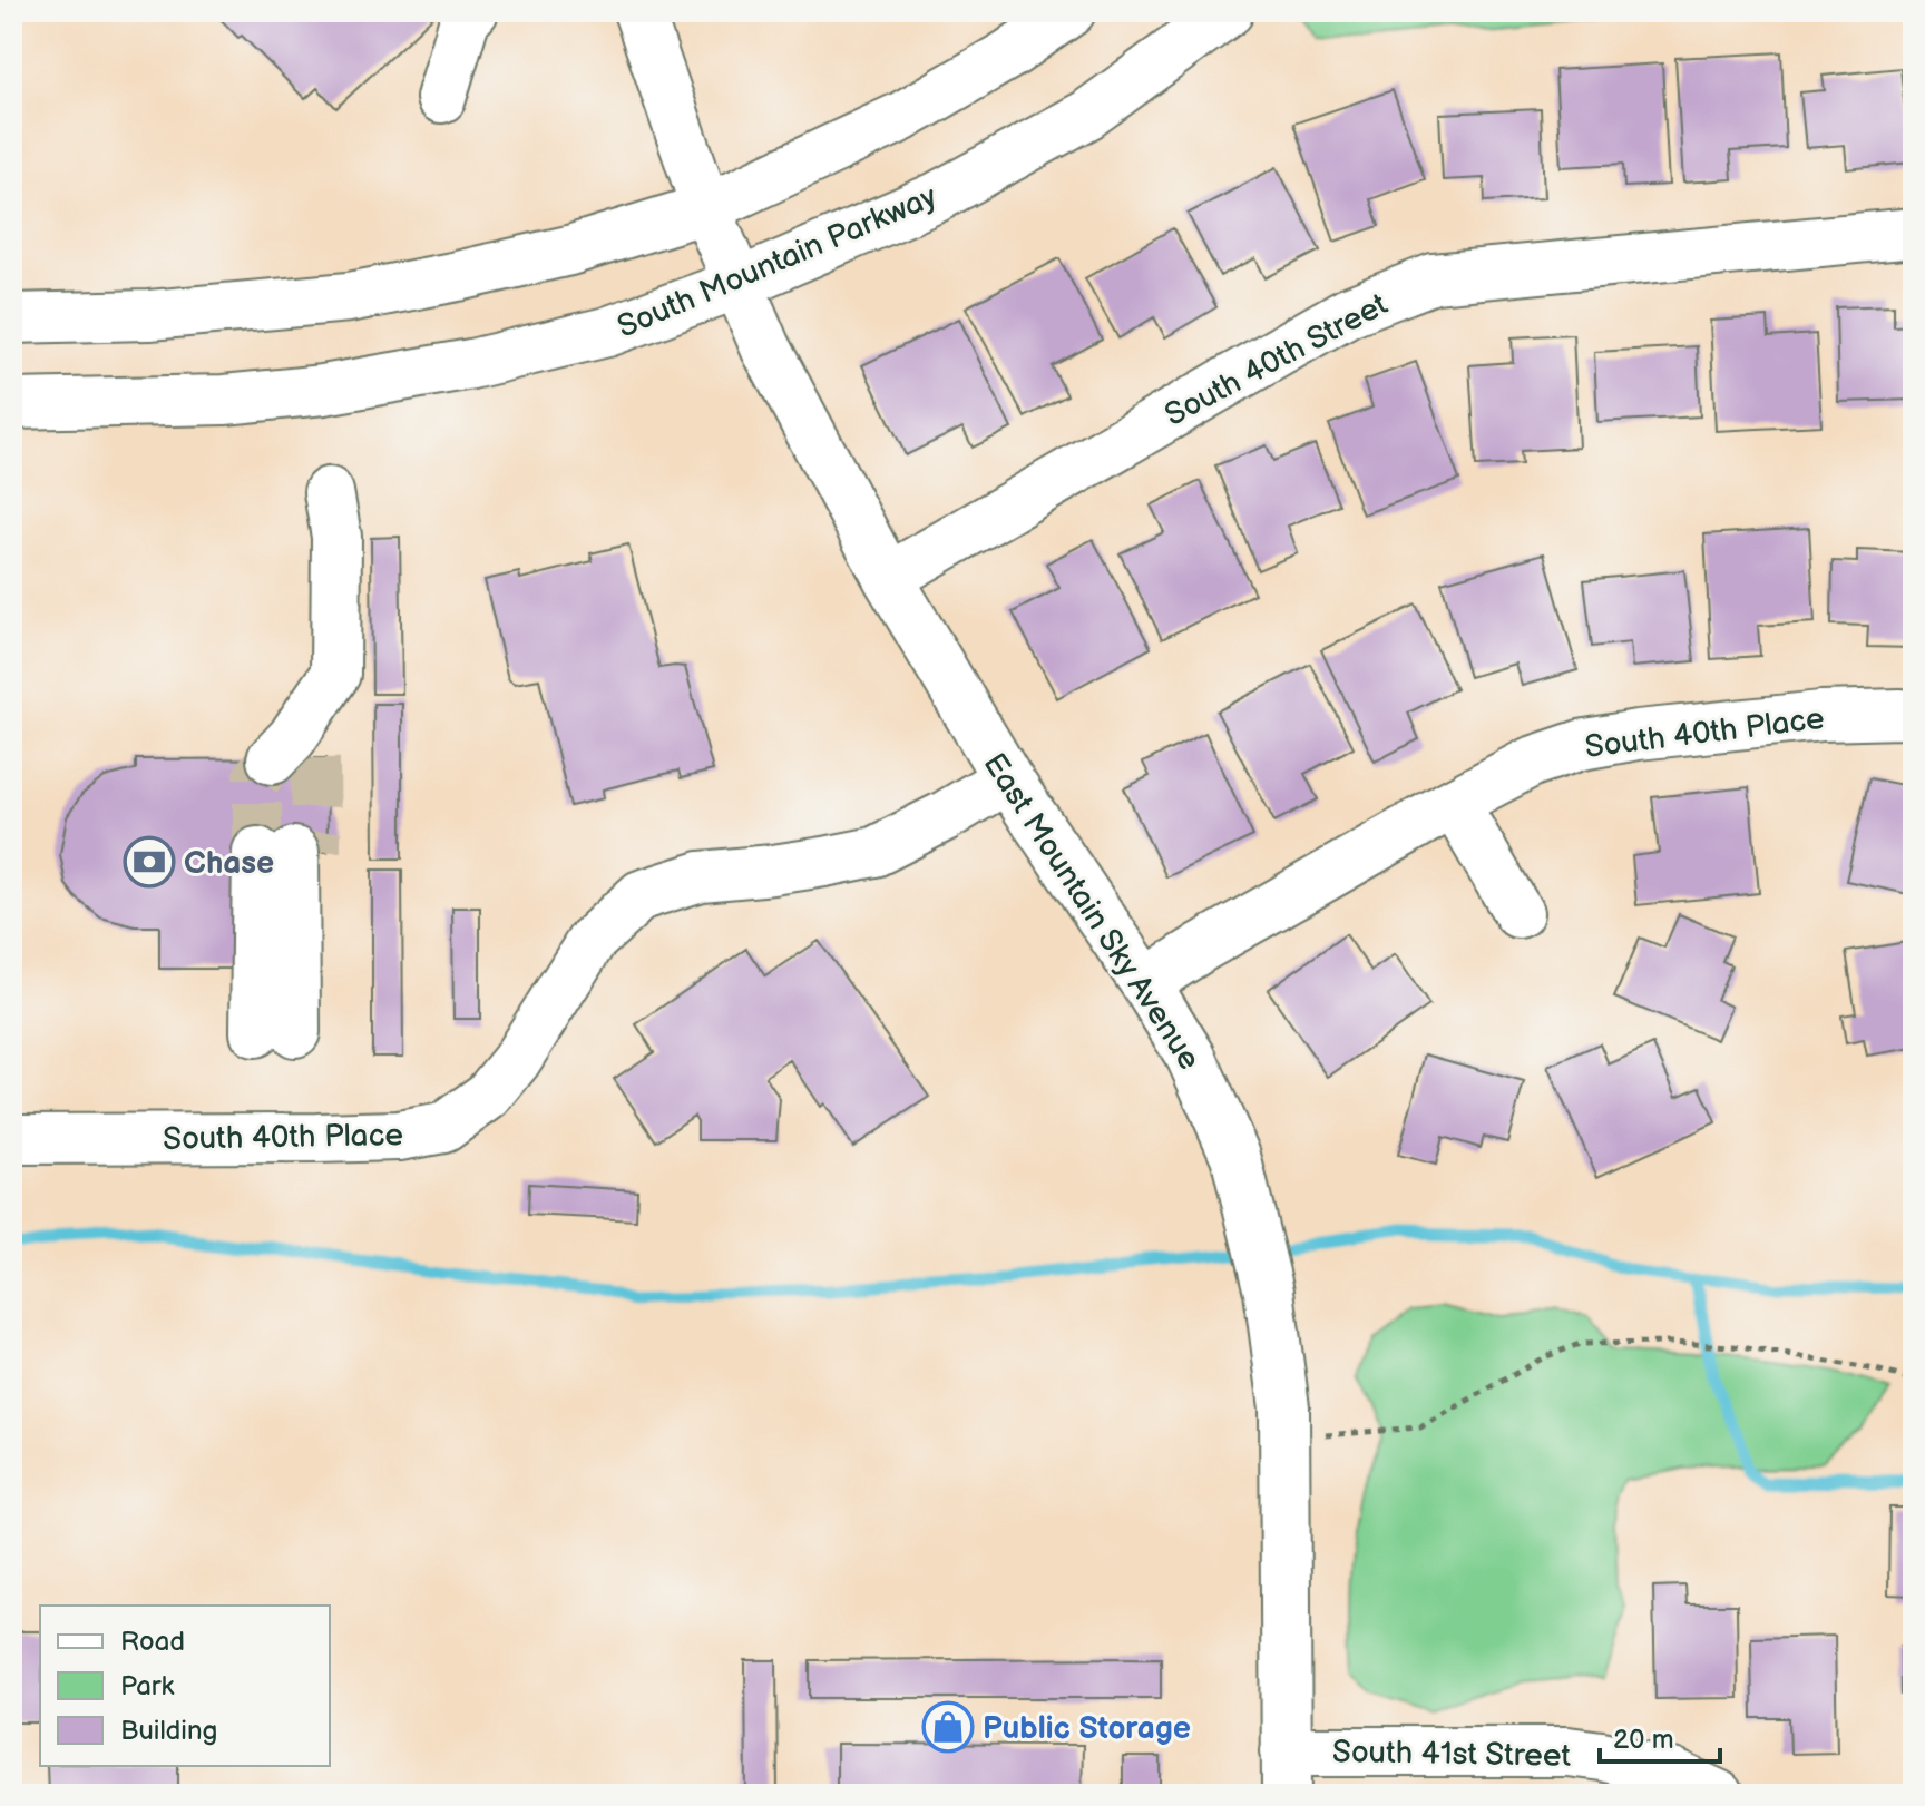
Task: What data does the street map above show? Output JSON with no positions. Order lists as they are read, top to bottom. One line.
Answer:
{"streets":{"street":["South Mountain Parkway","South 40th Street","South 40th Place","East Mountain Sky Avenue","South 41st Street"]},"crossings":[["South Mountain Parkway","East Mountain Sky Avenue"],["South 40th Street","East Mountain Sky Avenue"],["South 40th Place","East Mountain Sky Avenue"],["East Mountain Sky Avenue","South 41st Street"]],"places":{"bank":["Chase"],"shop":["Public Storage"]},"legend":["Road","Park","Building"],"scale_bar":"20 m"}
